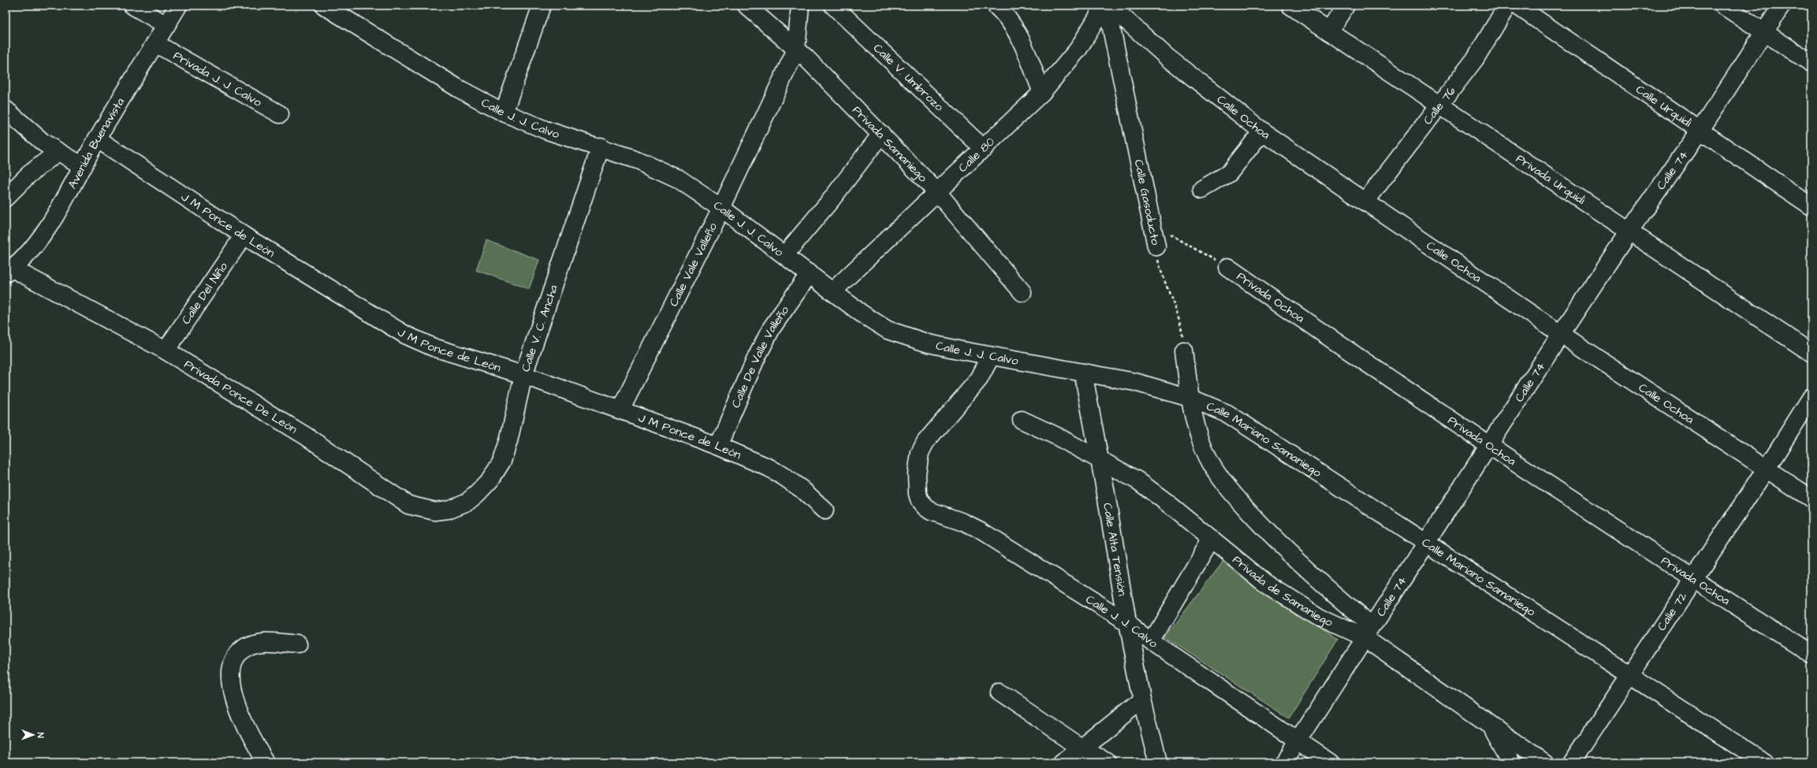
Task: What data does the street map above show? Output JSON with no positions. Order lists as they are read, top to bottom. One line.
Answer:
{"streets":{"street":["Calle V. Umbrozo","Privada J. J. Calvo","Calle 76","Calle Urquidi","Calle Ochoa","Calle J. J. Calvo","Avenida Buenavista","Privada Samaniego","Calle 80","Calle 74","Privada Urquidi","Calle Gasoducto","J M Ponce de León","Calle Vale Valleño","Calle Del Niño","Privada Ochoa","Calle V. C. Ancha","Calle De Valle Valleño","Privada Ponce De León","Calle Mariano Samaniego","Calle Alta Tensión","Privada de Samaniego","Calle 72"]},"crossings":[["Calle V. Umbrozo","Calle 80"],["Privada J. J. Calvo","Avenida Buenavista"],["Calle 76","Calle Ochoa"],["Calle 76","Privada Urquidi"],["Calle Urquidi","Calle 74"],["Calle Ochoa","Calle 74"],["Calle Ochoa","Calle 72"],["Calle J. J. Calvo","Calle 80"],["Calle J. J. Calvo","Calle 74"],["Calle J. J. Calvo","Calle Vale Valleño"],["Calle J. J. Calvo","Calle V. C. Ancha"],["Calle J. J. Calvo","Calle De Valle Valleño"],["Calle J. J. Calvo","Calle Mariano Samaniego"],["Calle J. J. Calvo","Calle Alta Tensión"],["Calle J. J. Calvo","Privada de Samaniego"],["Avenida Buenavista","J M Ponce de León"],["Avenida Buenavista","Privada Ponce De León"],["Privada Samaniego","Calle 80"],["Privada Samaniego","Calle Vale Valleño"],["Calle 80","Calle Gasoducto"],["Calle 74","Privada Urquidi"],["Calle 74","Privada Ochoa"],["Calle 74","Calle Mariano Samaniego"],["Calle 74","Privada de Samaniego"],["Calle Gasoducto","Privada Ochoa"],["J M Ponce de León","Calle Vale Valleño"],["J M Ponce de León","Calle Del Niño"],["J M Ponce de León","Calle V. C. Ancha"],["J M Ponce de León","Calle De Valle Valleño"],["Calle Del Niño","Privada Ponce De León"],["Privada Ochoa","Calle 72"],["Calle V. C. Ancha","Privada Ponce De León"],["Calle Mariano Samaniego","Privada de Samaniego"],["Calle Mariano Samaniego","Calle 72"],["Calle Alta Tensión","Privada de Samaniego"]],"north":"right"}
